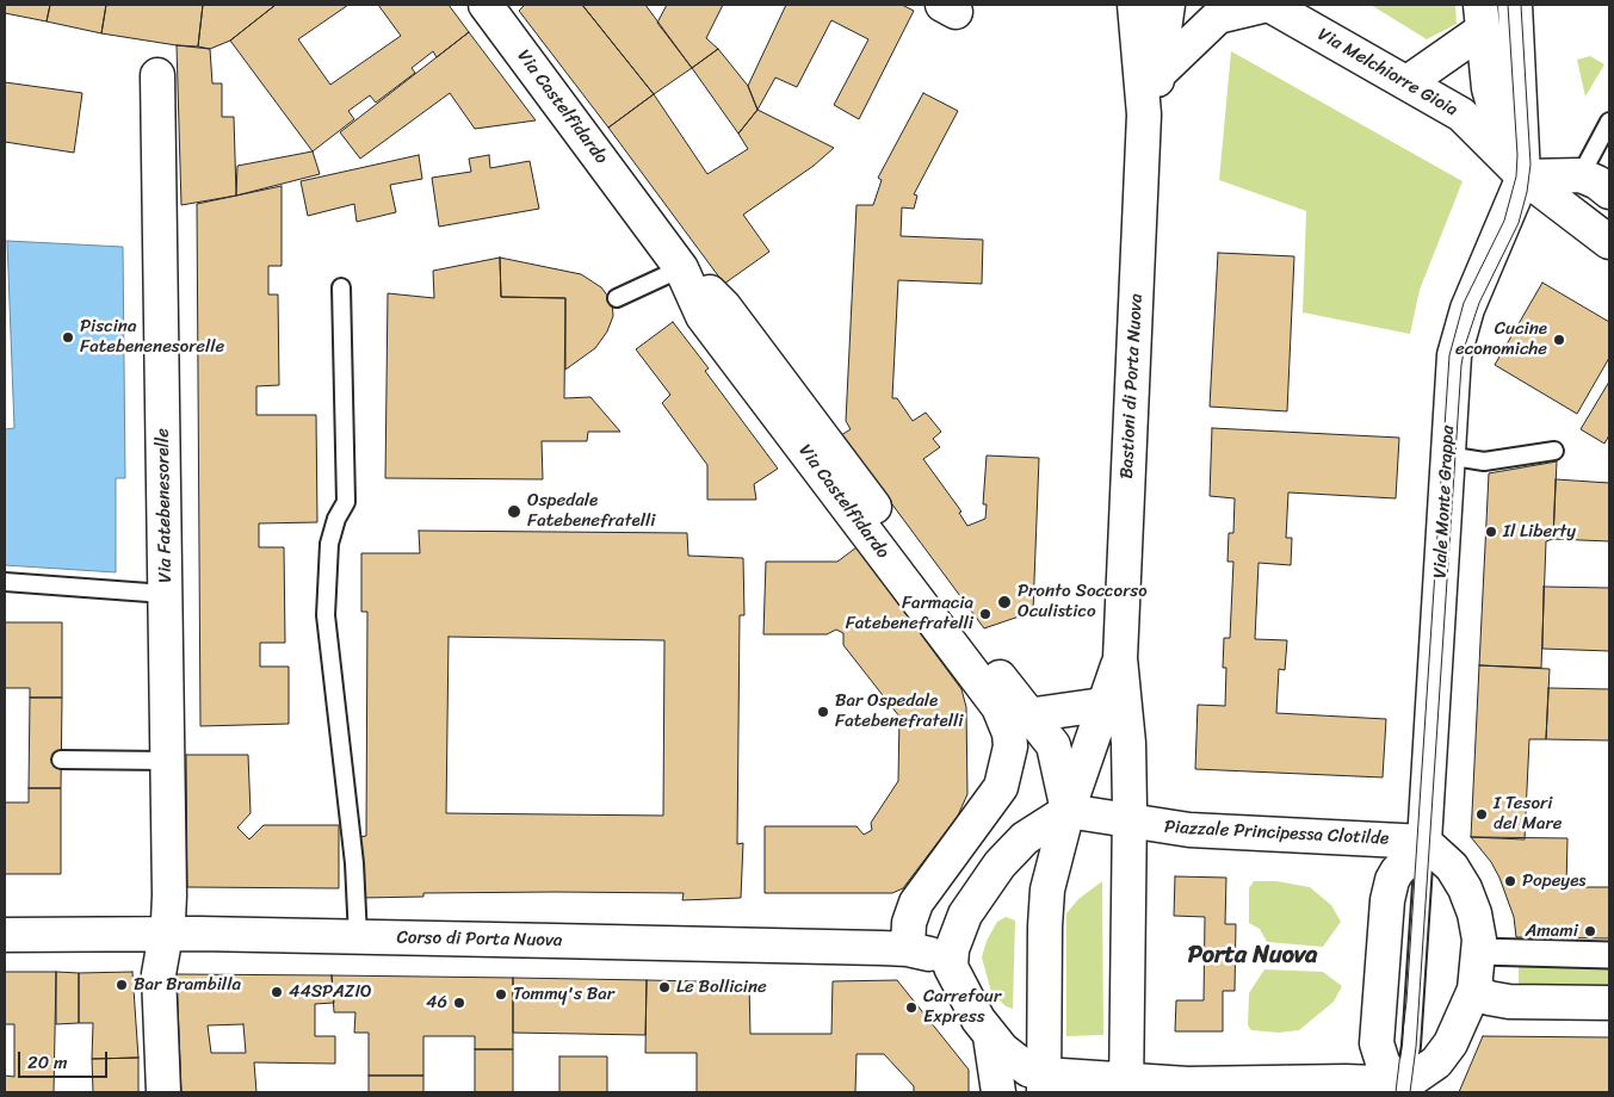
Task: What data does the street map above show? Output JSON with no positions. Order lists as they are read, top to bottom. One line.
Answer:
{"streets":{"street":["Via Melchiorre Gioia","Via Castelfidardo","Bastioni di Porta Nuova","Viale Monte Grappa","Via Fatebenesorelle","Piazzale Principessa Clotilde","Corso di Porta Nuova"]},"crossings":[["Via Melchiorre Gioia","Viale Monte Grappa"],["Via Castelfidardo","Bastioni di Porta Nuova"],["Via Castelfidardo","Piazzale Principessa Clotilde"],["Bastioni di Porta Nuova","Piazzale Principessa Clotilde"],["Viale Monte Grappa","Piazzale Principessa Clotilde"],["Via Fatebenesorelle","Corso di Porta Nuova"]],"districts":["Porta Nuova"],"places":["Piscina Fatebenenesorelle","Cucine economiche","Ospedale Fatebenefratelli","Il Liberty","Pronto Soccorso Oculistico","Farmacia Fatebenefratelli","Bar Ospedale Fatebenefratelli","I Tesori del Mare","Popeyes","Amami","Bar Brambilla","Le Bollicine","44SPAZIO","Tommy's Bar","46","Carrefour Express"],"scale_bar":"20 m"}
